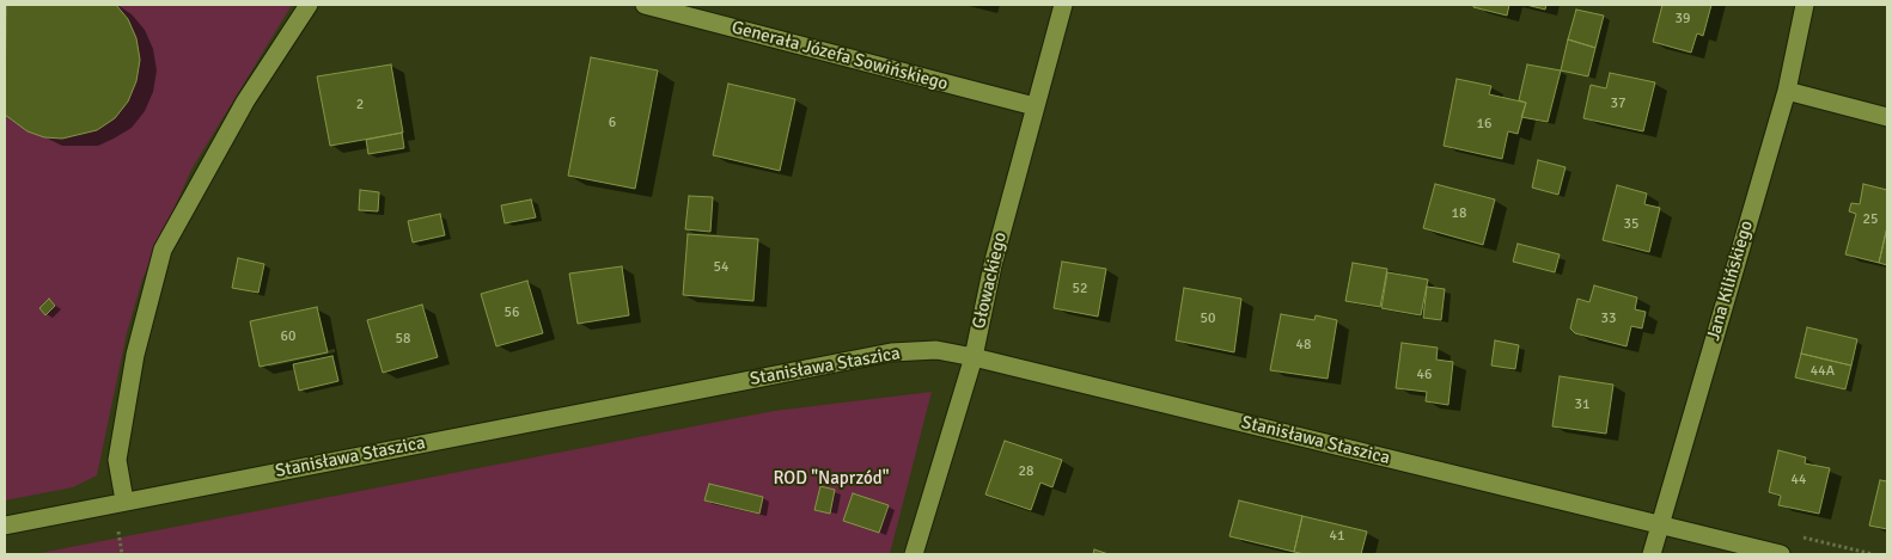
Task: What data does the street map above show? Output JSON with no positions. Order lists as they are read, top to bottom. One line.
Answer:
{"streets":{"street":["Generała Józefa Sowińskiego","Głowackiego","Jana Kilińskiego","Stanisława Staszica"]},"crossings":[["Generała Józefa Sowińskiego","Głowackiego"],["Głowackiego","Stanisława Staszica"],["Jana Kilińskiego","Stanisława Staszica"]],"parks":["ROD \"Naprzód\""],"house_numbers":["39","37","2","6","16","18","25","35","54","52","56","50","33","60","58","48","44A","46","31","28","44","41"]}
